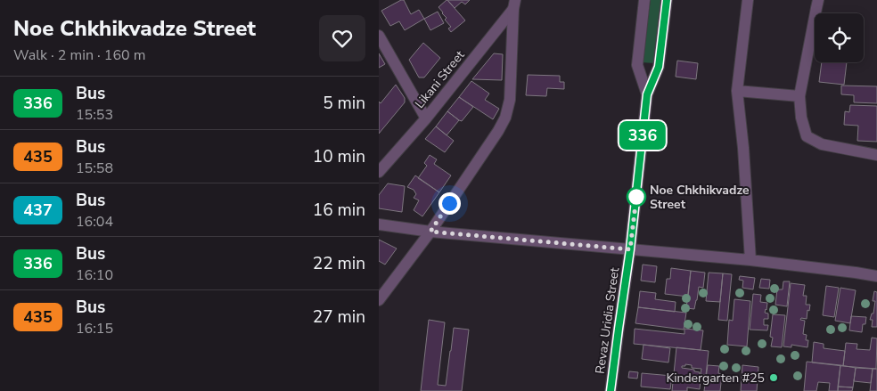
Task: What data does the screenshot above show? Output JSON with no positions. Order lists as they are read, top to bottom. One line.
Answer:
{"streets":{"street":["Likani Street","Revaz Uridia Street"]},"places":["Noe Chkhikvadze Street","Kindergarten #25"],"lines":["bus line 336"],"page":{"heading":["Noe Chkhikvadze Street","Walk · 2 min · 160 m"],"on_map":"336","list":[{"mark":"336","name":"Bus","note":"15:53","value":"5 min"},{"mark":"435","name":"Bus","note":"15:58","value":"10 min"},{"mark":"437","name":"Bus","note":"16:04","value":"16 min"},{"mark":"336","name":"Bus","note":"16:10","value":"22 min"},{"mark":"435","name":"Bus","note":"16:15","value":"27 min"}]}}
